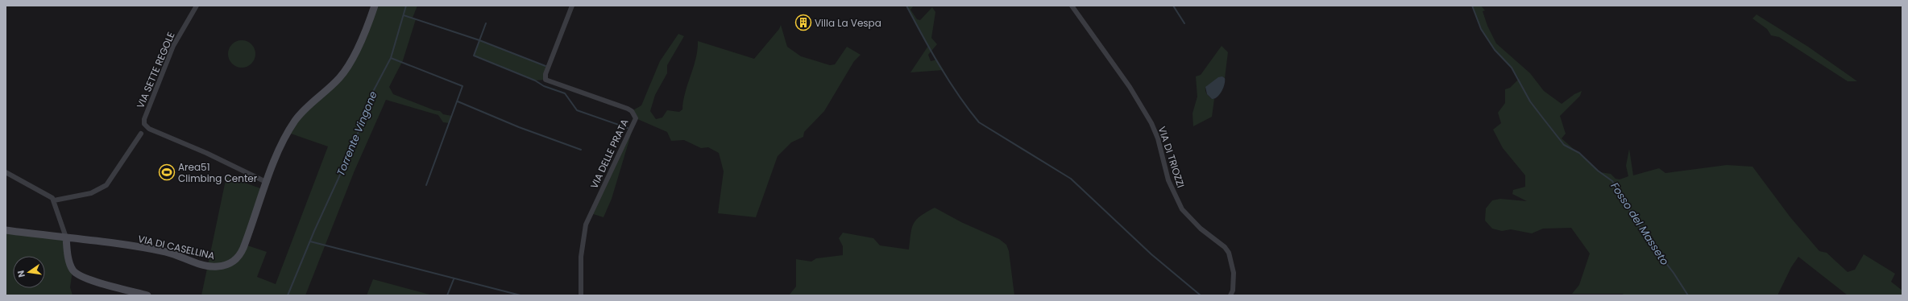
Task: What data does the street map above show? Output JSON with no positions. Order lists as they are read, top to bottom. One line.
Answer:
{"streets":{"street":["VIA SETTE REGOLE","VIA DELLE PRATA","VIA DI TRIOZZI","VIA DI CASELLINA"]},"crossings":[["VIA SETTE REGOLE","VIA DI CASELLINA"]],"water":["Torrente Vingone","Fosso del Masseto"],"places":{"building":["Villa La Vespa"],"sports":["Area51 Climbing Center"]},"north":"left"}
